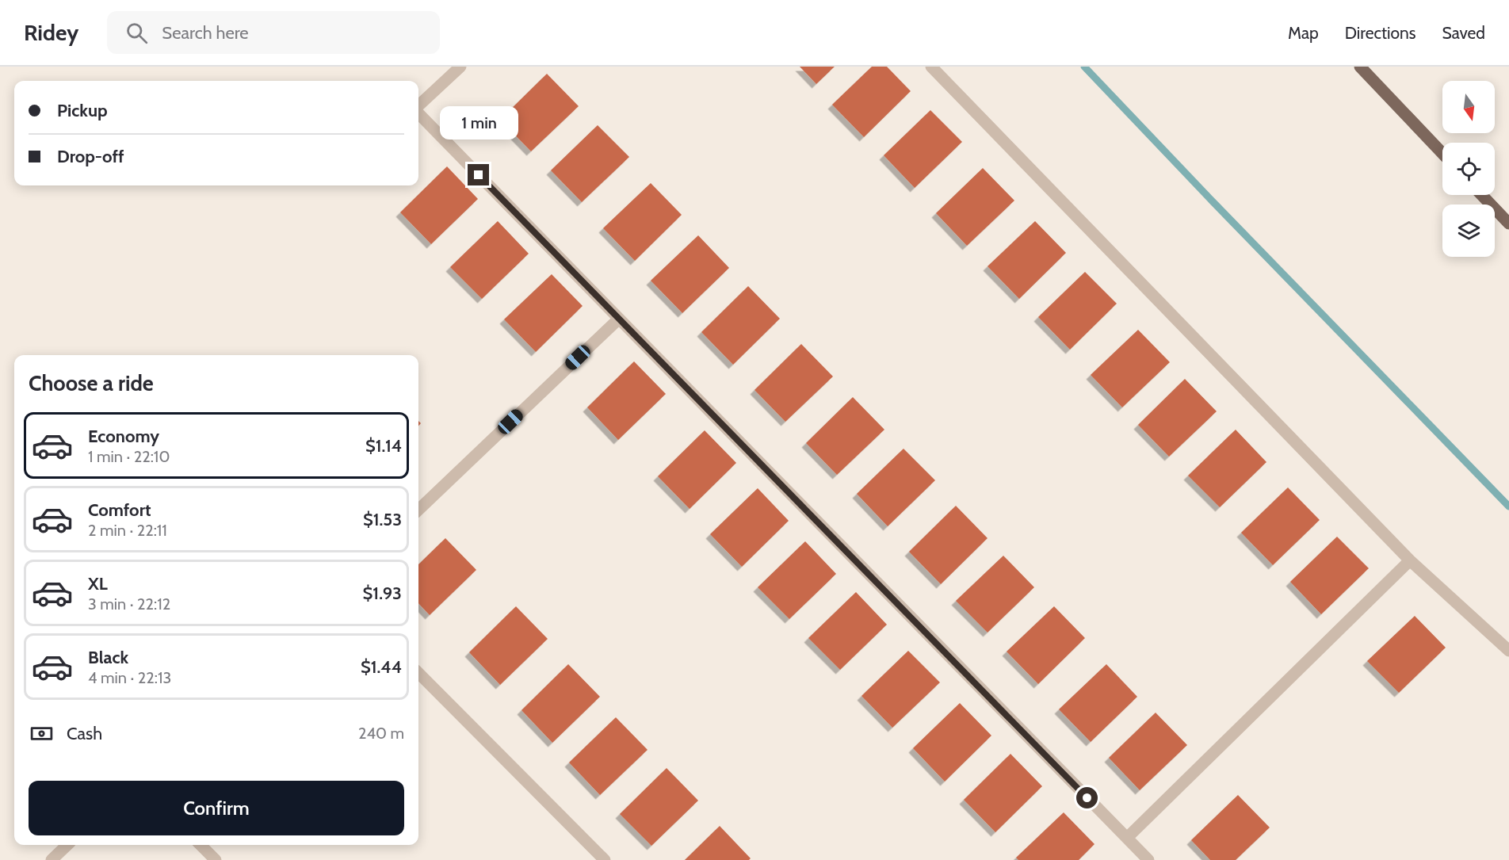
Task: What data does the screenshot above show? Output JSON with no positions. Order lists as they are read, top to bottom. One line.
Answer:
{"north":"bottom","page":{"header":"Ridey","search":"Search here","nav":["Map","Directions","Saved"],"banner":["Pickup","Drop-off"],"bubble":"1 min","heading":"Choose a ride","list":[{"name":"Economy","note":"1 min · 22:10","value":"$1.14"},{"name":"Comfort","note":"2 min · 22:11","value":"$1.53"},{"name":"XL","note":"3 min · 22:12","value":"$1.93"},{"name":"Black","note":"4 min · 22:13","value":"$1.44"}],"pay":["Cash","240 m"],"buttons":"Confirm"}}
